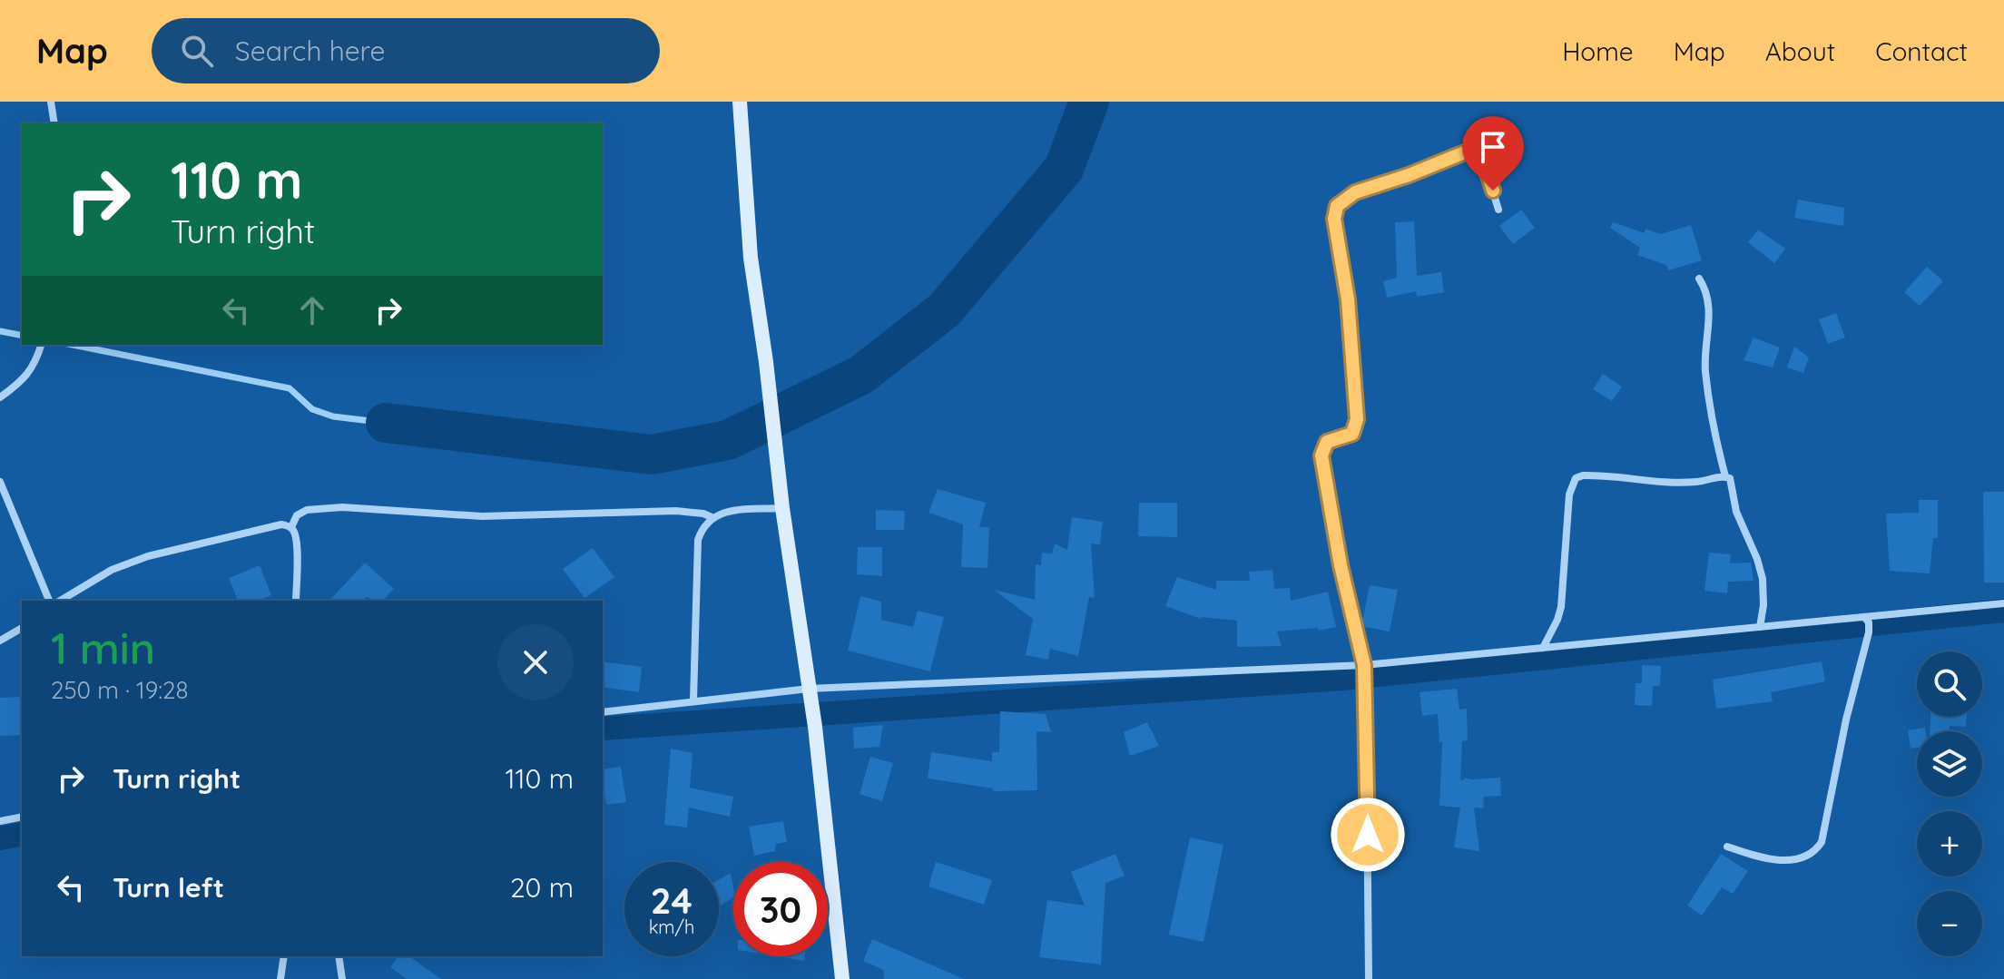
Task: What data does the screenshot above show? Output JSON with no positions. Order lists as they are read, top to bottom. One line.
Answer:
{"page":{"header":"Map","search":"Search here","nav":["Home","Map","About","Contact"],"turn":["110 m","Turn right"],"heading":["1 min","250 m · 19:28"],"map_buttons":["+","−"],"list":[{"name":"Turn right","value":"110 m"},{"name":"Turn left","value":"20 m"}],"speed":"24 km/h","limit":"30"}}
